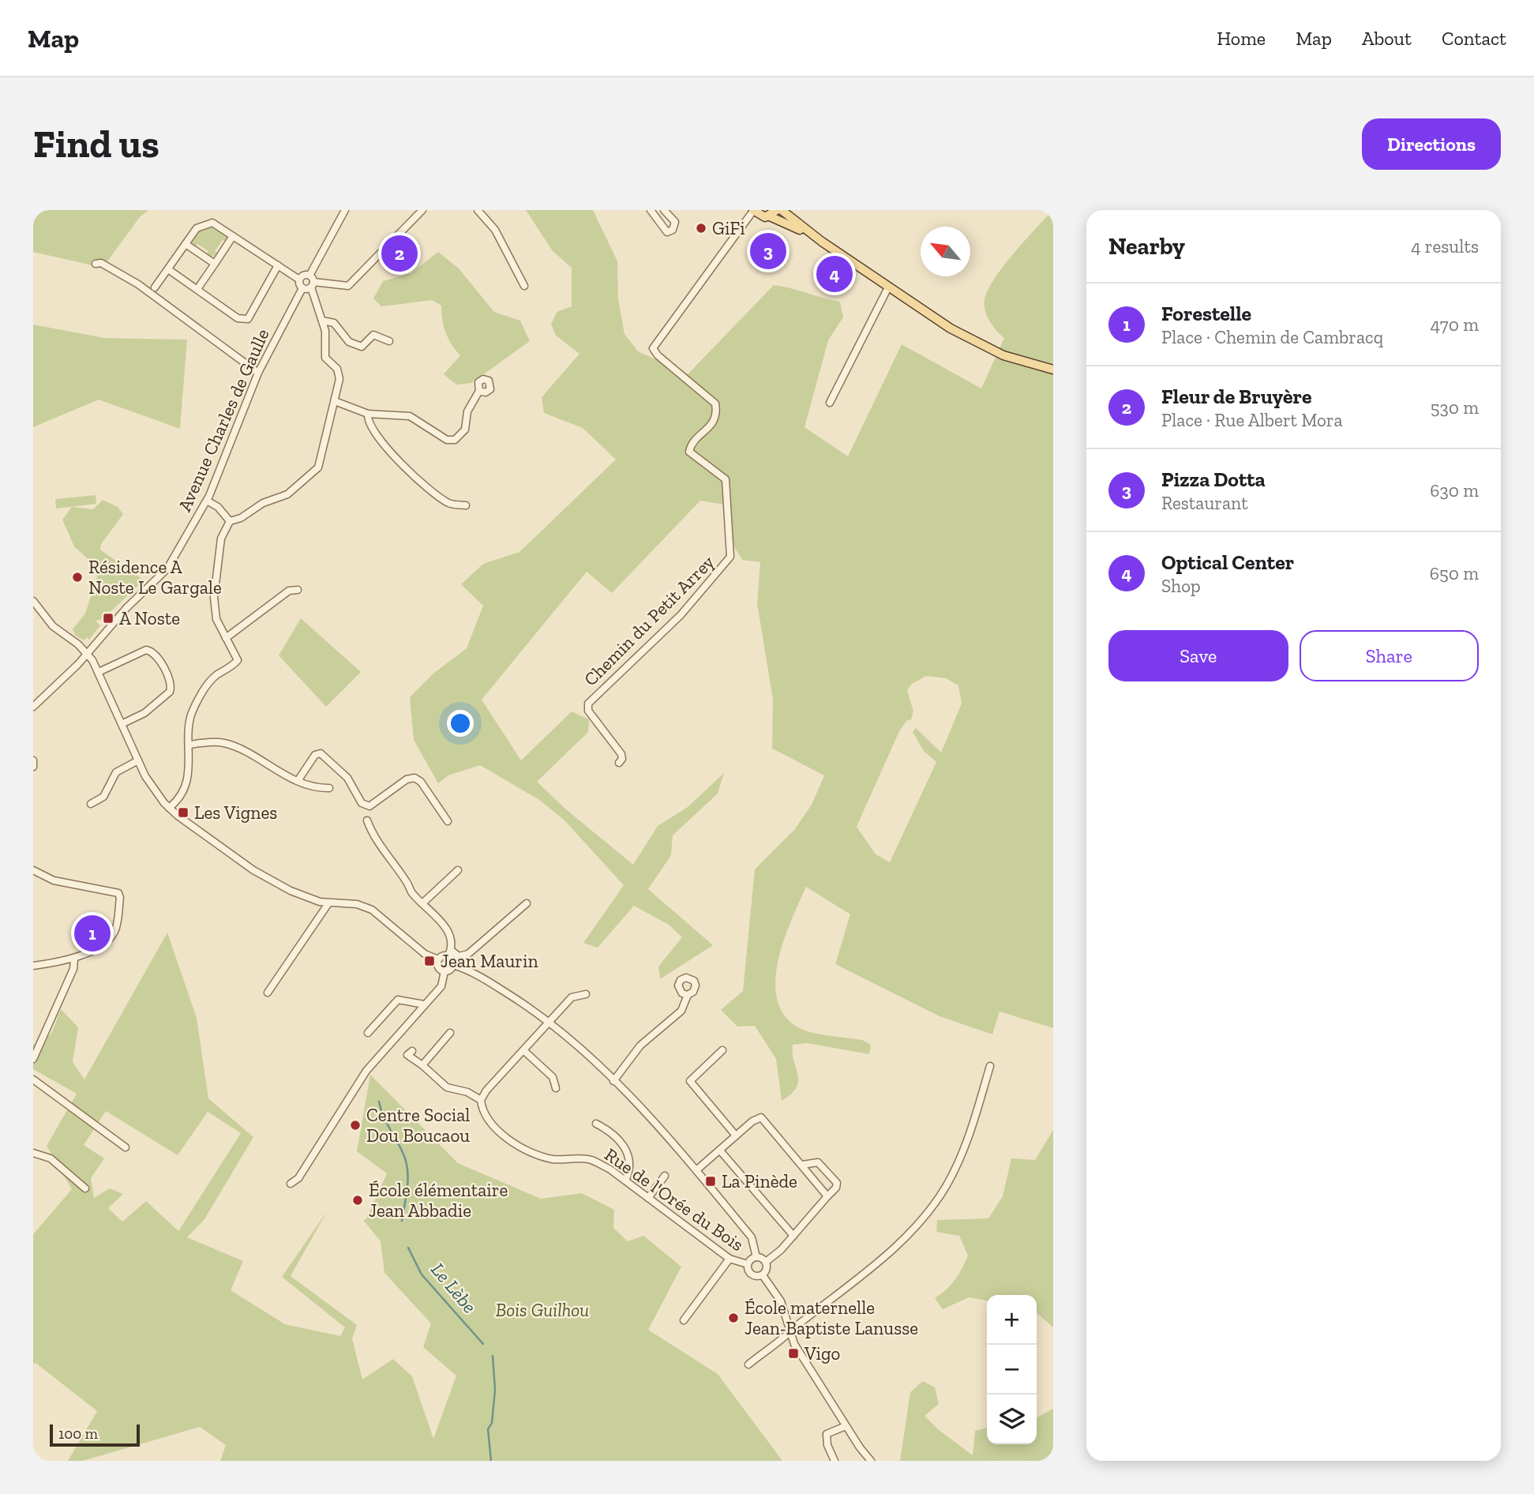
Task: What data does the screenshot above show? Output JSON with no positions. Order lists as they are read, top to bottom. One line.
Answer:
{"streets":{"street":["Avenue Charles de Gaulle","Chemin du Petit Arrey","Rue de l'Orée du Bois"]},"water":["Le Lèbe"],"parks":["Bois Guilhou"],"places":{"other":["GiFi","Résidence A Noste Le Gargale","Centre Social Dou Boucaou","École élémentaire Jean Abbadie","École maternelle Jean-Baptiste Lanusse"],"transit":["A Noste","Les Vignes","Jean Maurin","La Pinède","Vigo"]},"scale_bar":"100 m","north":"top left","page":{"header":"Map","nav":["Home","Map","About","Contact"],"buttons":["Directions",["Save","Share"]],"title":"Find us","heading":["Nearby","4 results"],"pins":["3","2","4","1"],"list":[{"mark":"1","name":"Forestelle","note":"Place · Chemin de Cambracq","value":"470 m"},{"mark":"2","name":"Fleur de Bruyère","note":"Place · Rue Albert Mora","value":"530 m"},{"mark":"3","name":"Pizza Dotta","note":"Restaurant","value":"630 m"},{"mark":"4","name":"Optical Center","note":"Shop","value":"650 m"}],"map_buttons":["+","−"],"scale":"100 m"}}
